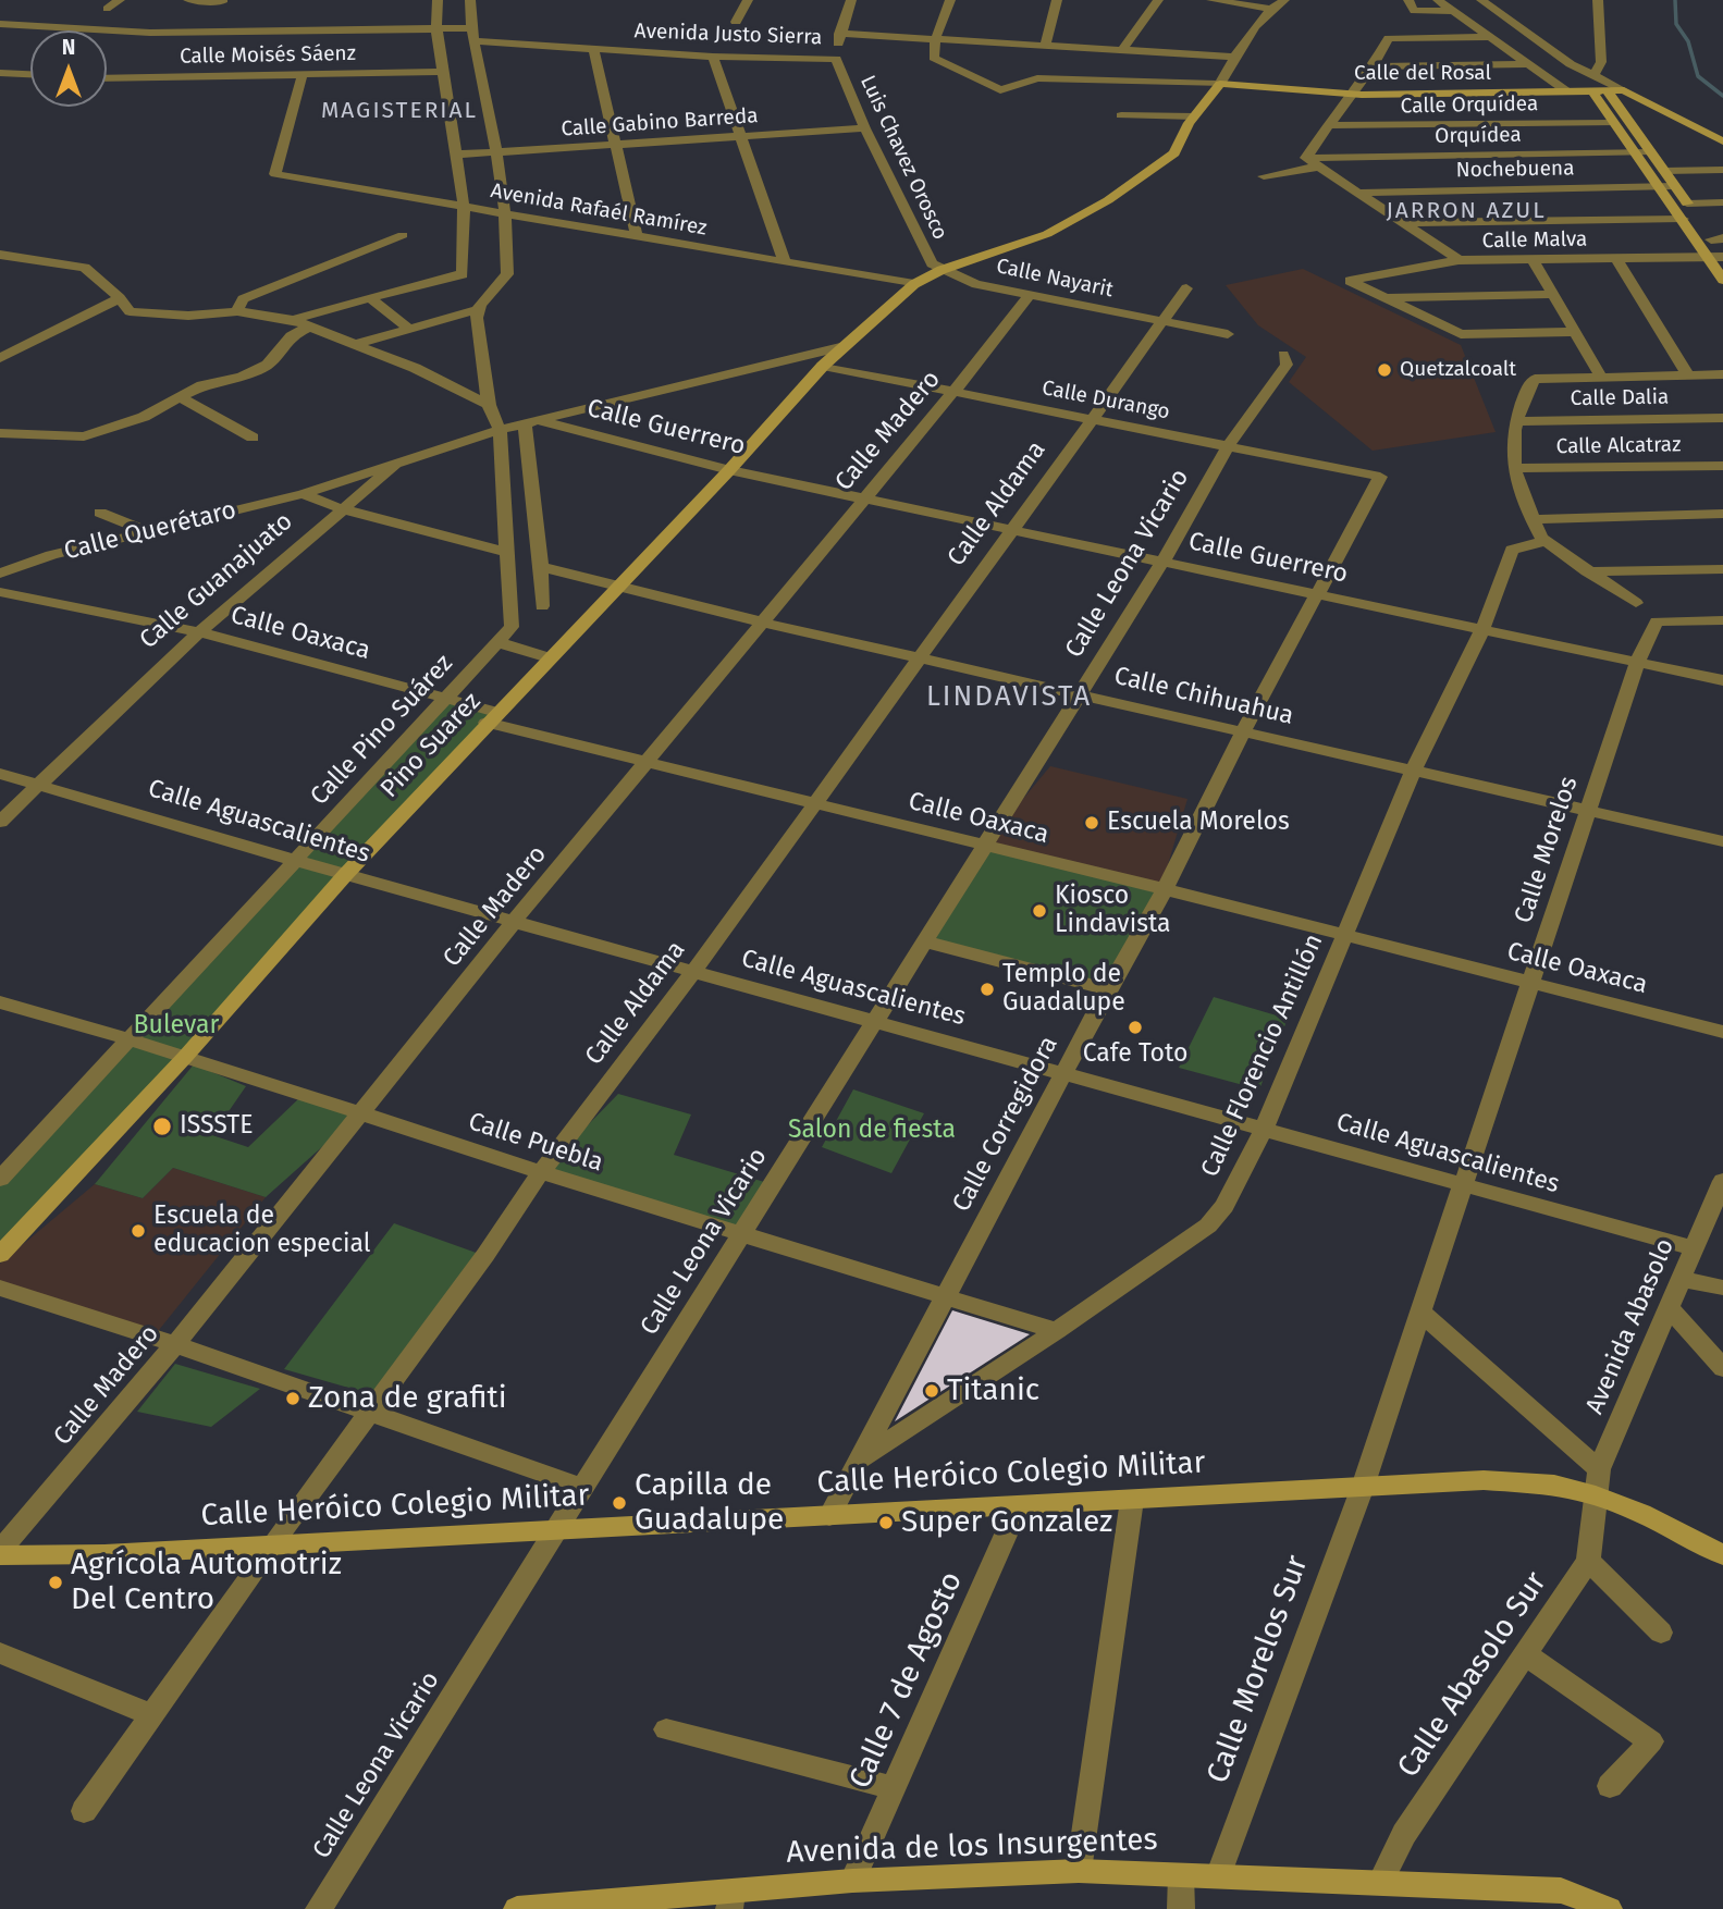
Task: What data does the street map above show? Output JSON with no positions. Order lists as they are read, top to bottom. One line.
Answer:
{"streets":{"street":["Avenida Justo Sierra","Calle Moisés Sáenz","Calle del Rosal","Calle Orquídea","Calle Gabino Barreda","Orquídea","Luis Chavez Orosco","Nochebuena","Avenida Rafaél Ramírez","Calle Malva","Calle Nayarit","Calle Dalia","Calle Durango","Calle Guerrero","Calle Madero","Calle Alcatraz","Calle Aldama","Calle Querétaro","Calle Leona Vicario","Calle Guanajuato","Calle Oaxaca","Calle Chihuahua","Calle Pino Suárez","Pino Suarez","Calle Aguascalientes","Calle Morelos","Calle Florencio Antillón","Calle Corregidora","Calle Puebla","Avenida Abasolo","Calle Heróico Colegio Militar","Calle Morelos Sur","Calle Abasolo Sur","Calle 7 de Agosto","Avenida de los Insurgentes"]},"crossings":[["Avenida Justo Sierra","Luis Chavez Orosco"],["Calle Moisés Sáenz","Avenida Rafaél Ramírez"],["Calle del Rosal","Pino Suarez"],["Calle Gabino Barreda","Luis Chavez Orosco"],["Luis Chavez Orosco","Calle Nayarit"],["Luis Chavez Orosco","Pino Suarez"],["Avenida Rafaél Ramírez","Pino Suarez"],["Calle Nayarit","Calle Madero"],["Calle Nayarit","Calle Aldama"],["Calle Nayarit","Pino Suarez"],["Calle Durango","Calle Madero"],["Calle Durango","Calle Aldama"],["Calle Durango","Calle Leona Vicario"],["Calle Durango","Pino Suarez"],["Calle Durango","Calle Corregidora"],["Calle Guerrero","Calle Madero"],["Calle Guerrero","Calle Aldama"],["Calle Guerrero","Calle Leona Vicario"],["Calle Guerrero","Pino Suarez"],["Calle Guerrero","Calle Morelos"],["Calle Guerrero","Calle Florencio Antillón"],["Calle Guerrero","Calle Corregidora"],["Calle Madero","Calle Oaxaca"],["Calle Madero","Calle Chihuahua"],["Calle Madero","Calle Aguascalientes"],["Calle Madero","Calle Puebla"],["Calle Madero","Calle Heróico Colegio Militar"],["Calle Aldama","Calle Oaxaca"],["Calle Aldama","Calle Chihuahua"],["Calle Aldama","Calle Aguascalientes"],["Calle Aldama","Calle Puebla"],["Calle Aldama","Calle Heróico Colegio Militar"],["Calle Querétaro","Calle Guanajuato"],["Calle Leona Vicario","Calle Oaxaca"],["Calle Leona Vicario","Calle Chihuahua"],["Calle Leona Vicario","Calle Aguascalientes"],["Calle Leona Vicario","Calle Puebla"],["Calle Leona Vicario","Calle Heróico Colegio Militar"],["Calle Guanajuato","Calle Oaxaca"],["Calle Guanajuato","Calle Pino Suárez"],["Calle Guanajuato","Calle Aguascalientes"],["Calle Oaxaca","Calle Pino Suárez"],["Calle Oaxaca","Pino Suarez"],["Calle Oaxaca","Calle Morelos"],["Calle Oaxaca","Calle Florencio Antillón"],["Calle Oaxaca","Calle Corregidora"],["Calle Chihuahua","Pino Suarez"],["Calle Chihuahua","Calle Morelos"],["Calle Chihuahua","Calle Florencio Antillón"],["Calle Chihuahua","Calle Corregidora"],["Calle Pino Suárez","Calle Aguascalientes"],["Calle Pino Suárez","Calle Puebla"],["Pino Suarez","Calle Aguascalientes"],["Pino Suarez","Calle Puebla"],["Calle Aguascalientes","Calle Morelos"],["Calle Aguascalientes","Calle Florencio Antillón"],["Calle Aguascalientes","Calle Corregidora"],["Calle Aguascalientes","Avenida Abasolo"],["Calle Morelos","Calle Heróico Colegio Militar"],["Calle Morelos","Calle Morelos Sur"],["Calle Florencio Antillón","Calle Corregidora"],["Calle Florencio Antillón","Calle Puebla"],["Calle Corregidora","Calle Puebla"],["Calle Corregidora","Calle Heróico Colegio Militar"],["Avenida Abasolo","Calle Heróico Colegio Militar"],["Avenida Abasolo","Calle Abasolo Sur"],["Calle Heróico Colegio Militar","Calle Morelos Sur"],["Calle Heróico Colegio Militar","Calle Abasolo Sur"],["Calle Heróico Colegio Militar","Calle 7 de Agosto"],["Calle Morelos Sur","Avenida de los Insurgentes"],["Calle Abasolo Sur","Avenida de los Insurgentes"],["Calle 7 de Agosto","Avenida de los Insurgentes"]],"districts":["MAGISTERIAL","JARRON AZUL","LINDAVISTA"],"parks":["Bulevar","Salon de fiesta"],"places":["Quetzalcoalt","Escuela Morelos","Kiosco Lindavista","Templo de Guadalupe","Cafe Toto","ISSSTE","Escuela de educacion especial","Titanic","Zona de grafiti","Capilla de Guadalupe","Super Gonzalez","Agrícola Automotriz Del Centro"],"north":"top"}
